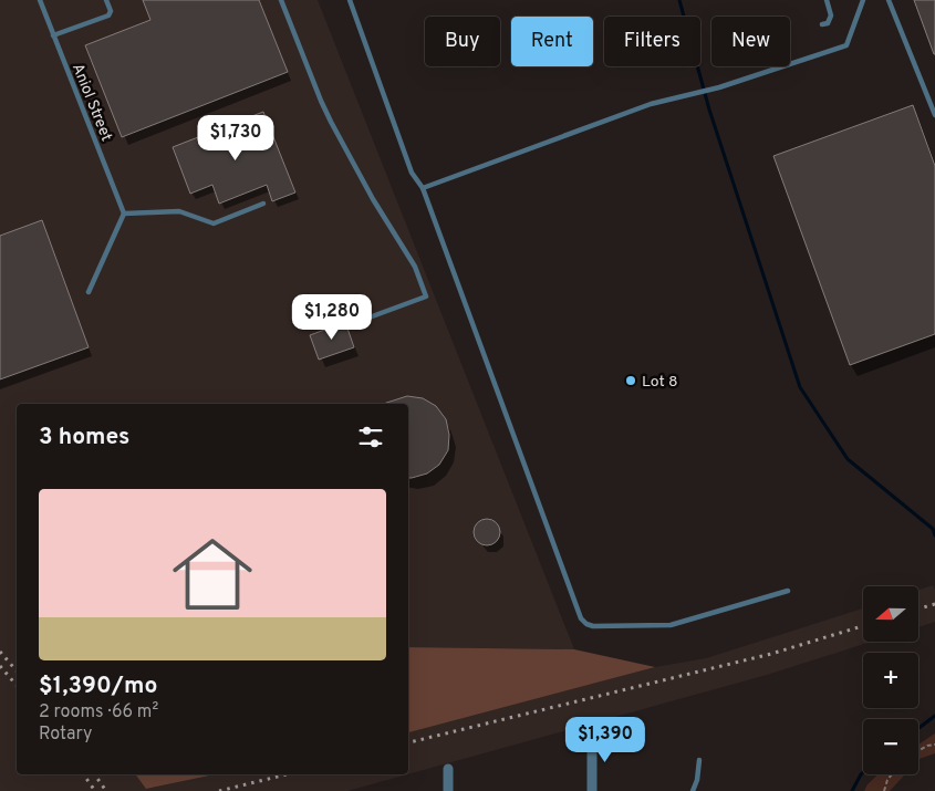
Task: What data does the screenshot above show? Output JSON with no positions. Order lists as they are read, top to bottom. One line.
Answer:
{"streets":{"lane":["Aniol Street"]},"places":["Lot 8"],"north":"left","page":{"chip":["Buy","Rent","Filters","New"],"price":["$1,730","$1,280","$1,390"],"heading":"3 homes","list":[{"name":"$1,390/mo","note":"2 rooms · 66 m² · Rotary"}],"map_buttons":["+","−"]}}
